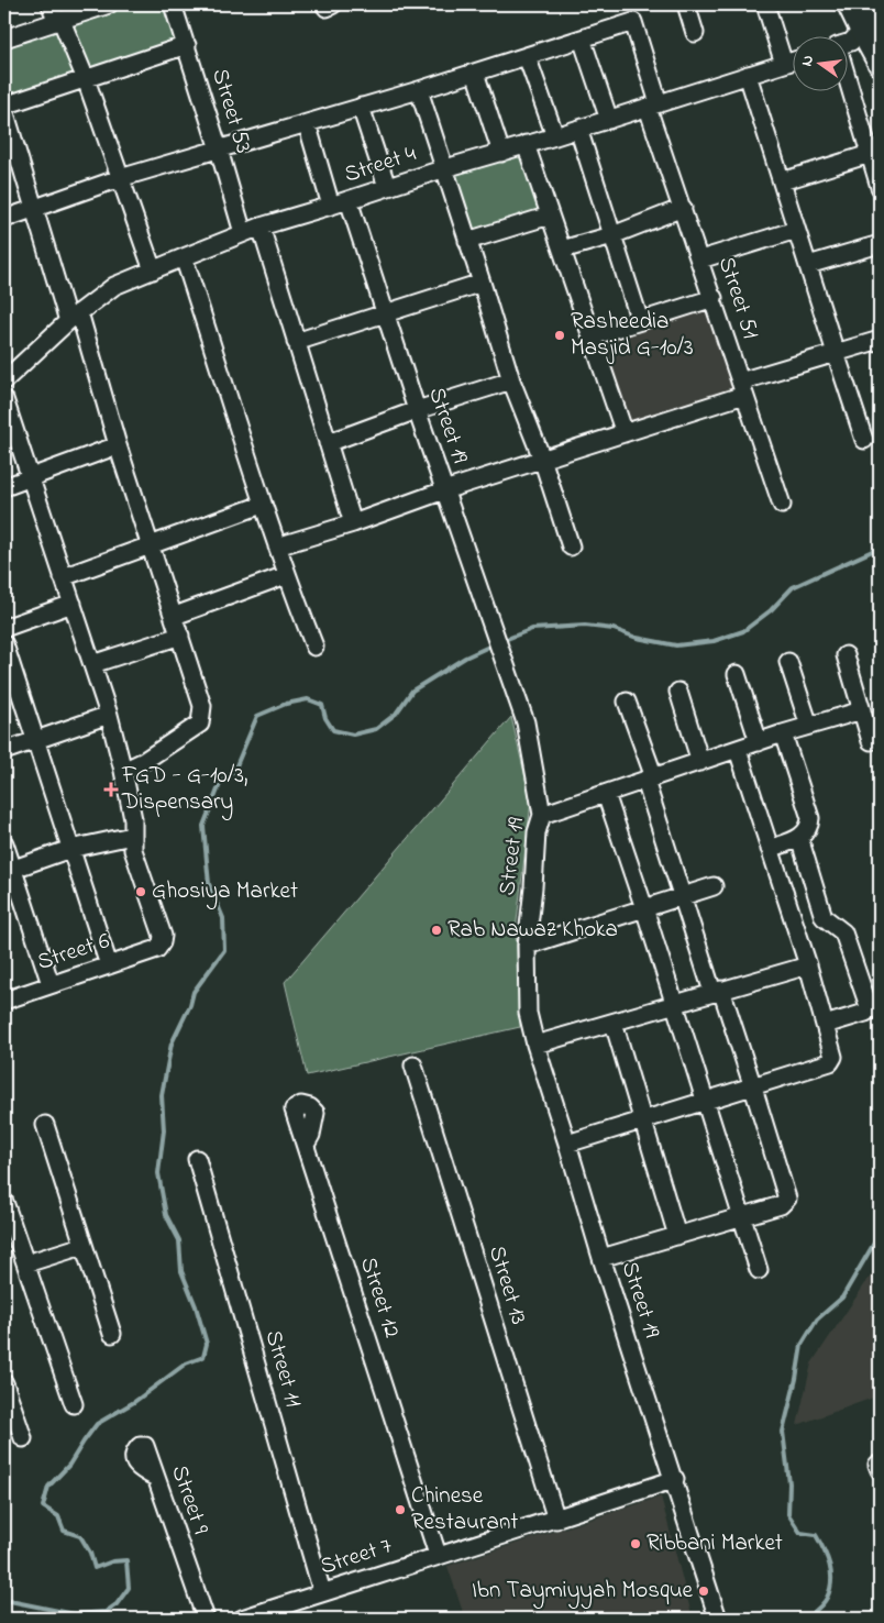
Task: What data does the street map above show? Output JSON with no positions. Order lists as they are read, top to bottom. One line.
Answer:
{"streets":{"street":["Street 53","Street 4","Street 51","Street 19","Street 6","Street 13","Street 12","Street 11","Street 9","Street 7"]},"crossings":[["Street 53","Street 4"],["Street 4","Street 51"],["Street 4","Street 19"],["Street 19","Street 7"],["Street 13","Street 7"],["Street 12","Street 7"],["Street 11","Street 7"]],"places":{"other":["Rasheedia Masjid G-10/3","Ghosiya Market","Rab Nawaz Khoka","Chinese Restaurant","Ribbani Market","Ibn Taymiyyah Mosque"],"health":["FGD - G-10/3, Dispensary"]},"north":"left"}
